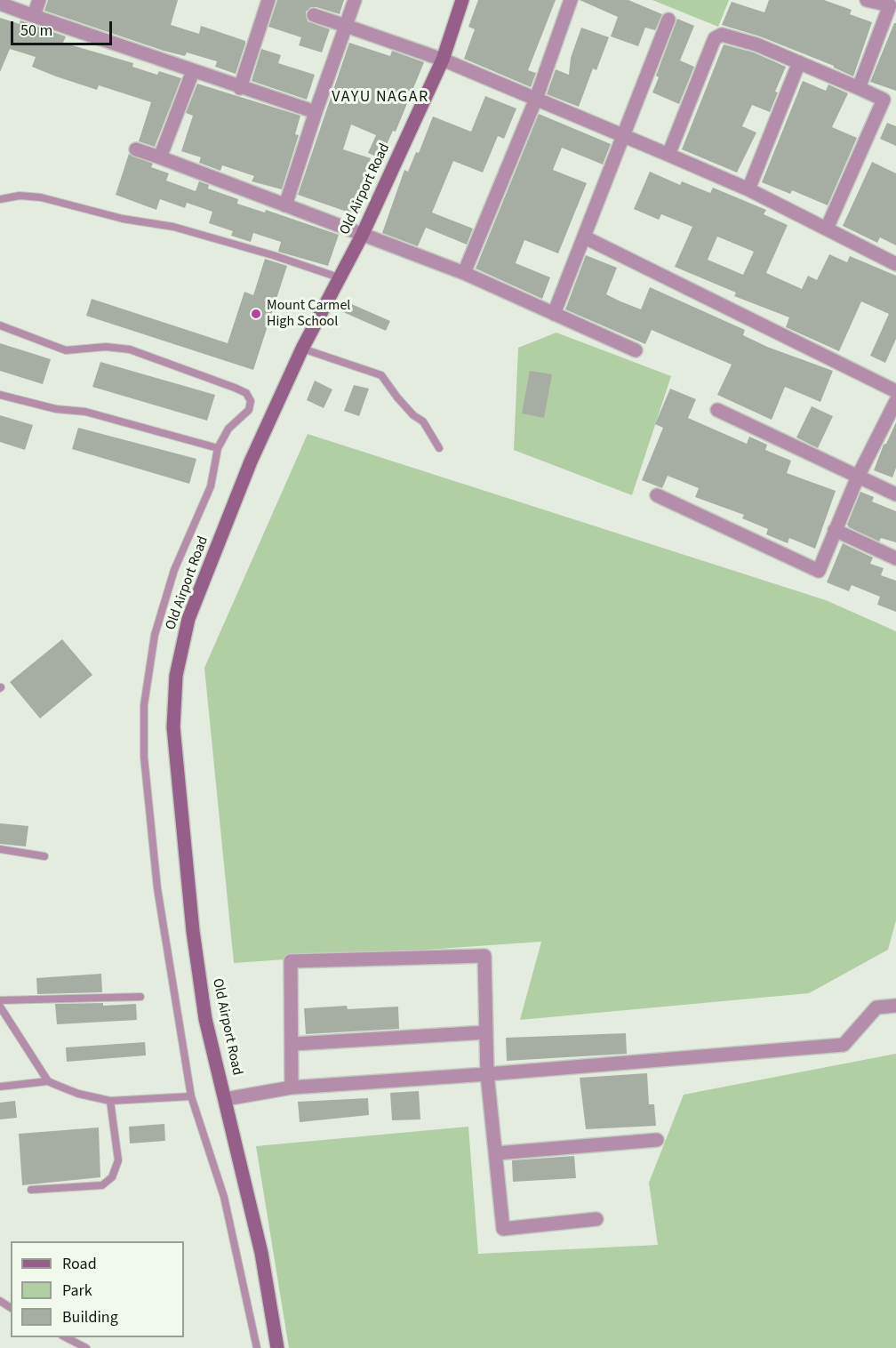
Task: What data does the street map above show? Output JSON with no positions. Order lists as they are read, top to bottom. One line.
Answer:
{"streets":{"main road":["Old Airport Road"]},"districts":["VAYU NAGAR"],"places":["Mount Carmel High School"],"legend":["Road","Park","Building"],"scale_bar":"50 m"}
